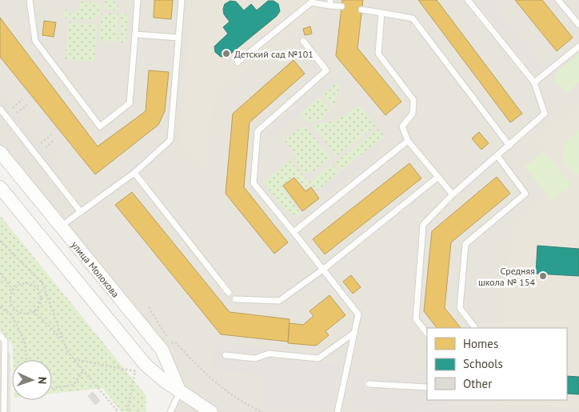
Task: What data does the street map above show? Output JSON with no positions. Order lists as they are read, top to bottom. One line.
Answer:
{"streets":{"street":["улица Молокова"]},"places":["Детский сад №101","Средняя школа № 154"],"legend":["Homes","Schools","Other"],"north":"right"}
